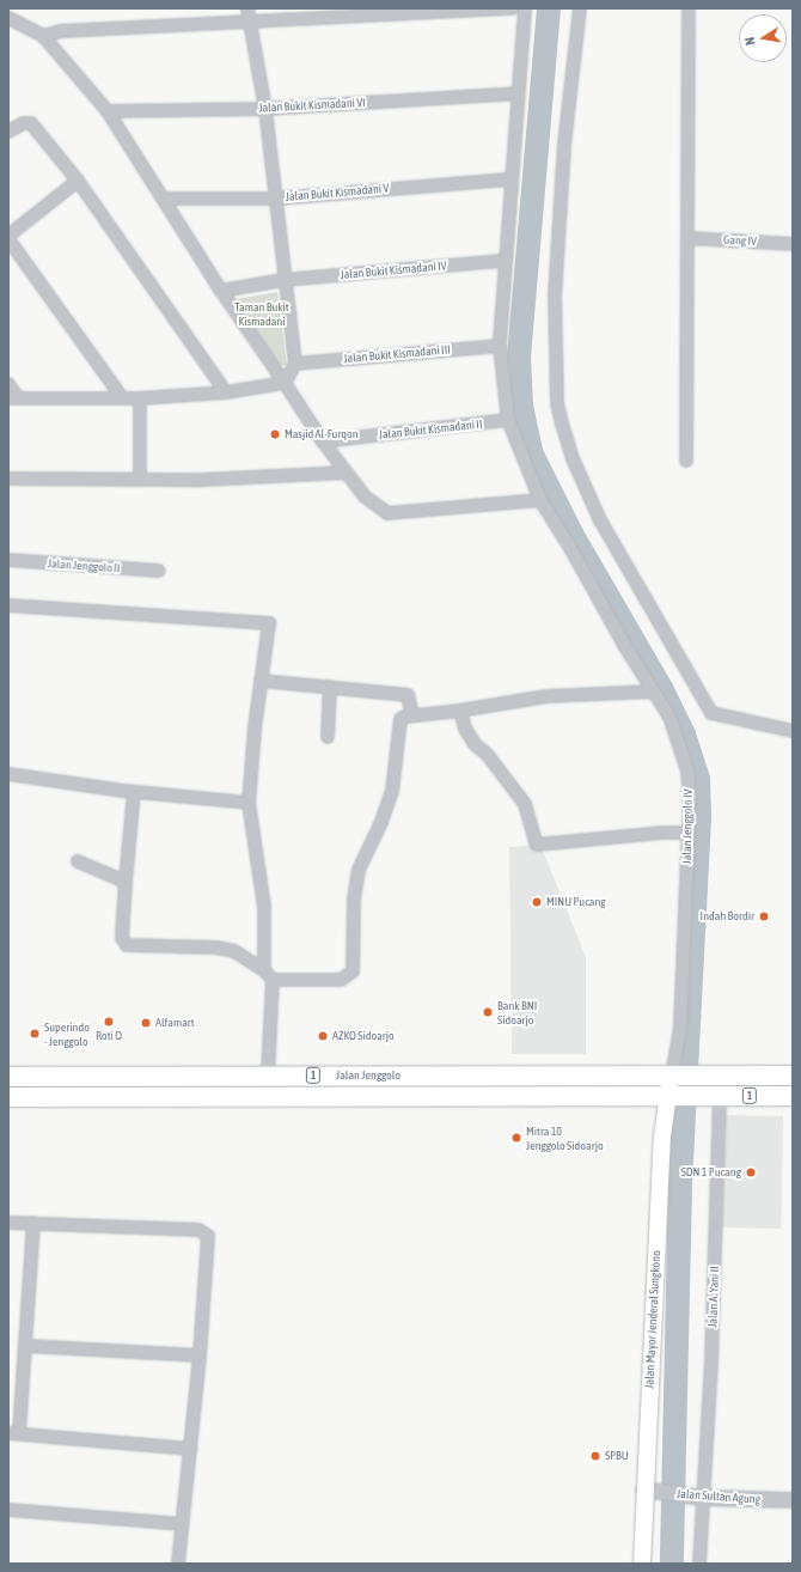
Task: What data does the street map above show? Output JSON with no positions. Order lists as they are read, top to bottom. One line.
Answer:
{"streets":{"highway":["1","Jalan Jenggolo"],"main road":["Jalan Mayor Jenderal Sungkono"],"street":["Jalan Bukit Kismadani VI","Jalan Bukit Kismadani V","Gang IV","Jalan Bukit Kismadani IV","Jalan Bukit Kismadani III","Jalan Bukit Kismadani II","Jalan Jenggolo II","Jalan Jenggolo IV","Jalan A. Yani II","Jalan Sultan Agung"]},"crossings":[["Jalan Bukit Kismadani VI","Jalan Jenggolo IV"],["Jalan Bukit Kismadani V","Jalan Jenggolo IV"],["Jalan Bukit Kismadani IV","Jalan Jenggolo IV"],["Jalan Bukit Kismadani III","Jalan Jenggolo IV"],["Jalan Bukit Kismadani II","Jalan Jenggolo IV"],["Jalan Jenggolo IV","1"],["Jalan Jenggolo IV","Jalan Jenggolo"],["Jalan Jenggolo IV","Jalan Mayor Jenderal Sungkono"],["1","Jalan Jenggolo"],["1","Jalan A. Yani II"],["1","Jalan Mayor Jenderal Sungkono"],["Jalan Jenggolo","Jalan Mayor Jenderal Sungkono"],["Jalan A. Yani II","Jalan Sultan Agung"],["Jalan Mayor Jenderal Sungkono","Jalan Sultan Agung"]],"parks":["Taman Bukit Kismadani"],"places":["Masjid Al-Furqon","MINU Pucang","Indah Bordir","Bank BNI Sidoarjo","Roti O","Alfamart","Superindo - Jenggolo","AZKO Sidoarjo","Mitra 10 Jenggolo Sidoarjo","SDN 1 Pucang","SPBU"],"north":"left"}
